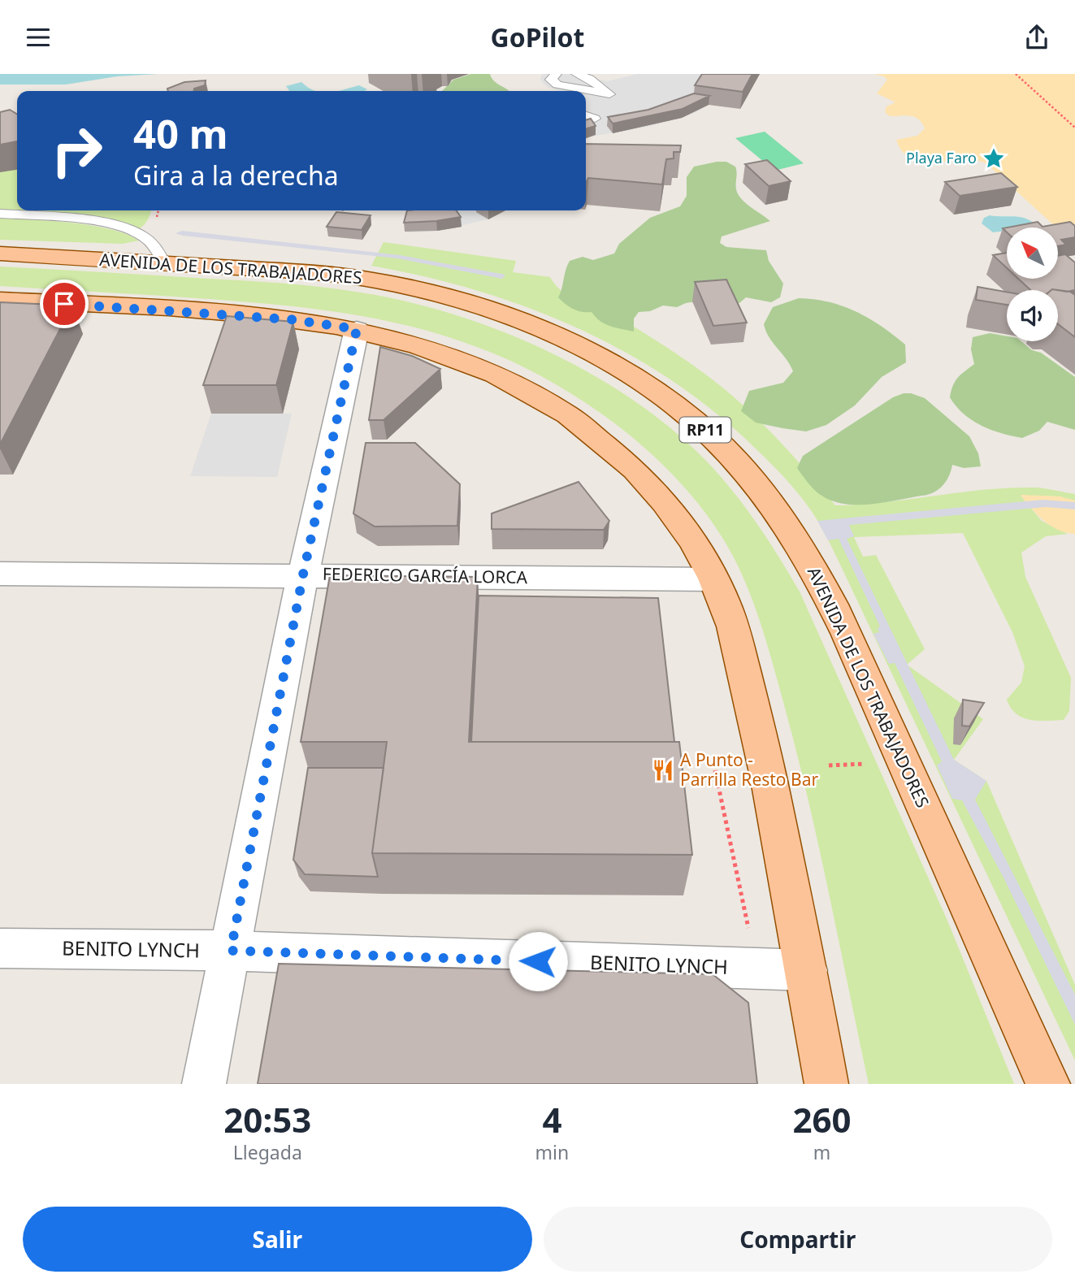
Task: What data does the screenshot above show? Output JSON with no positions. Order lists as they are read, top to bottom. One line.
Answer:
{"streets":{"main road":["AVENIDA DE LOS TRABAJADORES","RP11"],"street":["FEDERICO GARCÍA LORCA","BENITO LYNCH"]},"places":{"place":["Playa Faro"],"restaurant":["A Punto - Parrilla Resto Bar"]},"north":"top left","page":{"header":"GoPilot","turn":["40 m","Gira a la derecha"],"eta":["20:53","Llegada","4","min","260","m"],"buttons":["Salir","Compartir"]}}
